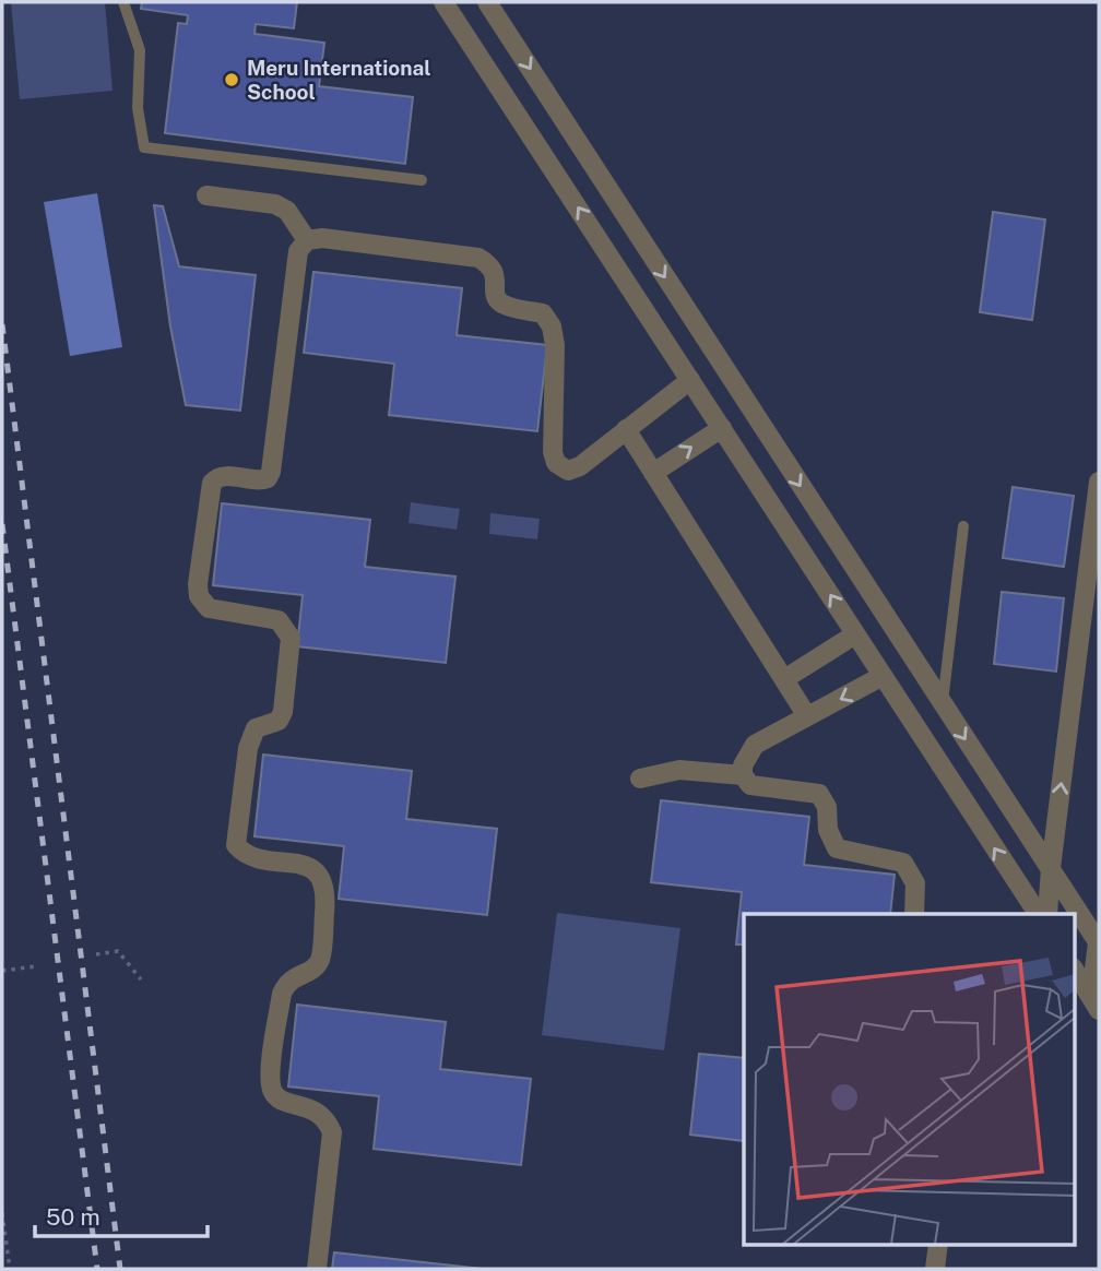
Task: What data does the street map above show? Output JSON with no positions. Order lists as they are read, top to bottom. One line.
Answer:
{"places":["Meru International School"],"scale_bar":"50 m"}
